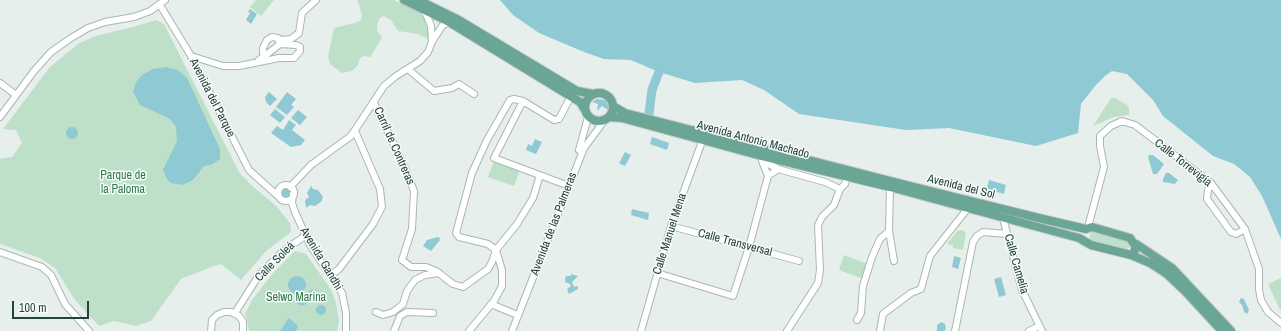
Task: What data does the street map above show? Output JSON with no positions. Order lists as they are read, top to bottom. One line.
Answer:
{"streets":{"main road":["Avenida Antonio Machado","Avenida del Sol"],"street":["Avenida del Parque","Carril de Contreras","Calle Torrevigía","Avenida de las Palmeras","Calle Manuel Mena","Calle Transversal","Avenida Gandhi","Calle Soleá","Calle Camelia"]},"crossings":[["Avenida del Parque","Avenida Gandhi"],["Avenida Antonio Machado","Avenida del Sol"],["Avenida Antonio Machado","Avenida de las Palmeras"],["Avenida Antonio Machado","Calle Manuel Mena"],["Calle Torrevigía","Avenida del Sol"],["Avenida del Sol","Calle Camelia"],["Calle Manuel Mena","Calle Transversal"],["Avenida Gandhi","Calle Soleá"]],"parks":["Parque de la Paloma","Selwo Marina"],"scale_bar":"100 m"}
